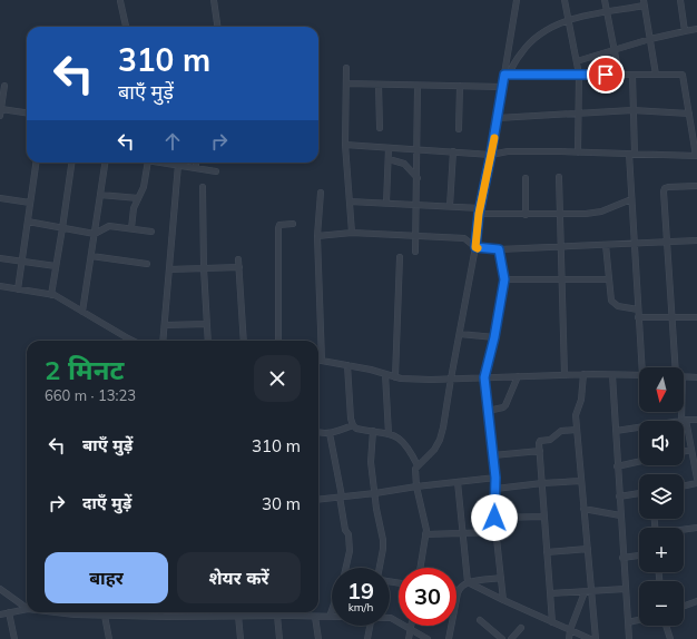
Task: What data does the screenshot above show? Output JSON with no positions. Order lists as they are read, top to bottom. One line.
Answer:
{"north":"bottom","page":{"turn":["310 m","बाएँ मुड़ें"],"heading":["2 मिनट","660 m · 13:23"],"map_buttons":["+","−"],"list":[{"name":"बाएँ मुड़ें","value":"310 m"},{"name":"दाएँ मुड़ें","value":"30 m"}],"buttons":["बाहर","शेयर करें"],"speed":"19 km/h","limit":"30"}}
